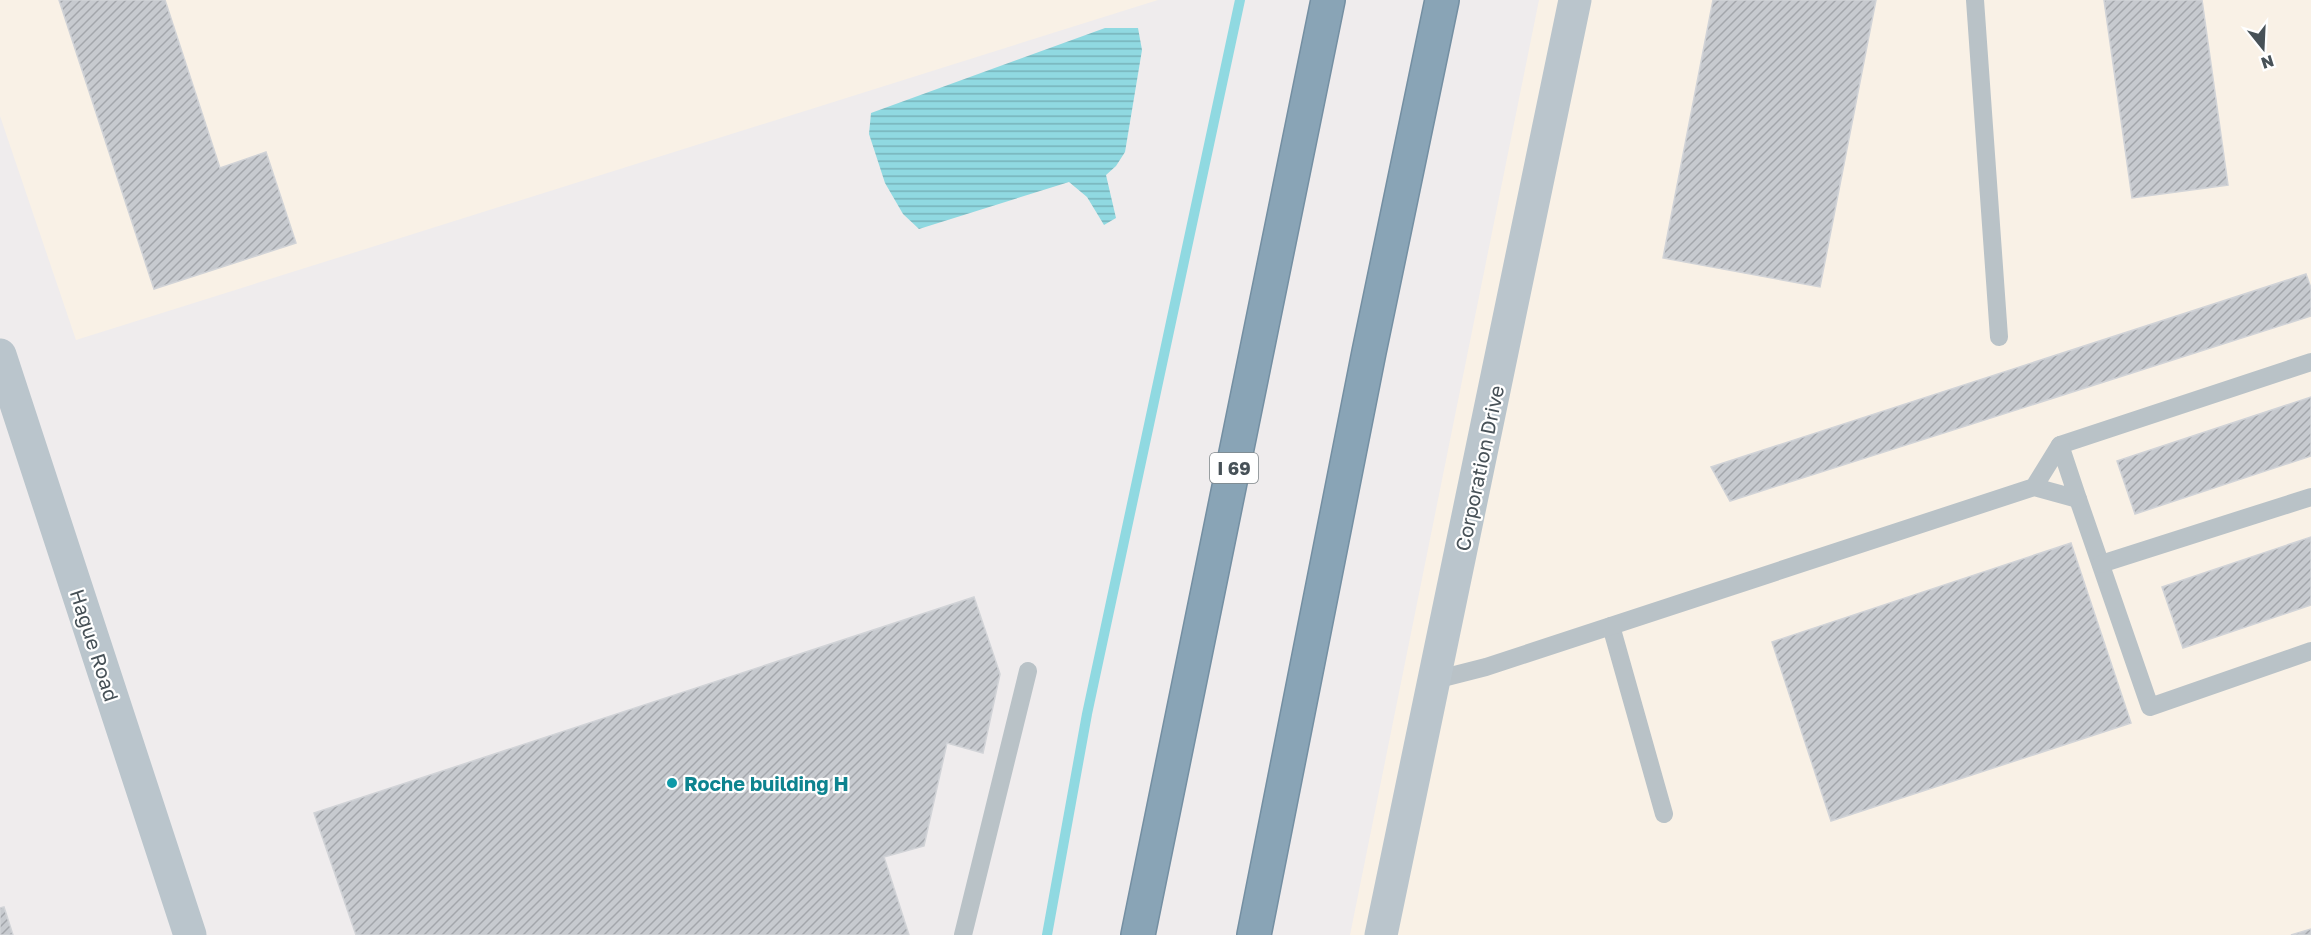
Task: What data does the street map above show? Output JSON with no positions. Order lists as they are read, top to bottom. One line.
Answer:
{"streets":{"highway":["I 69"],"street":["Corporation Drive","Hague Road"]},"places":["Roche building H"],"north":"bottom"}
